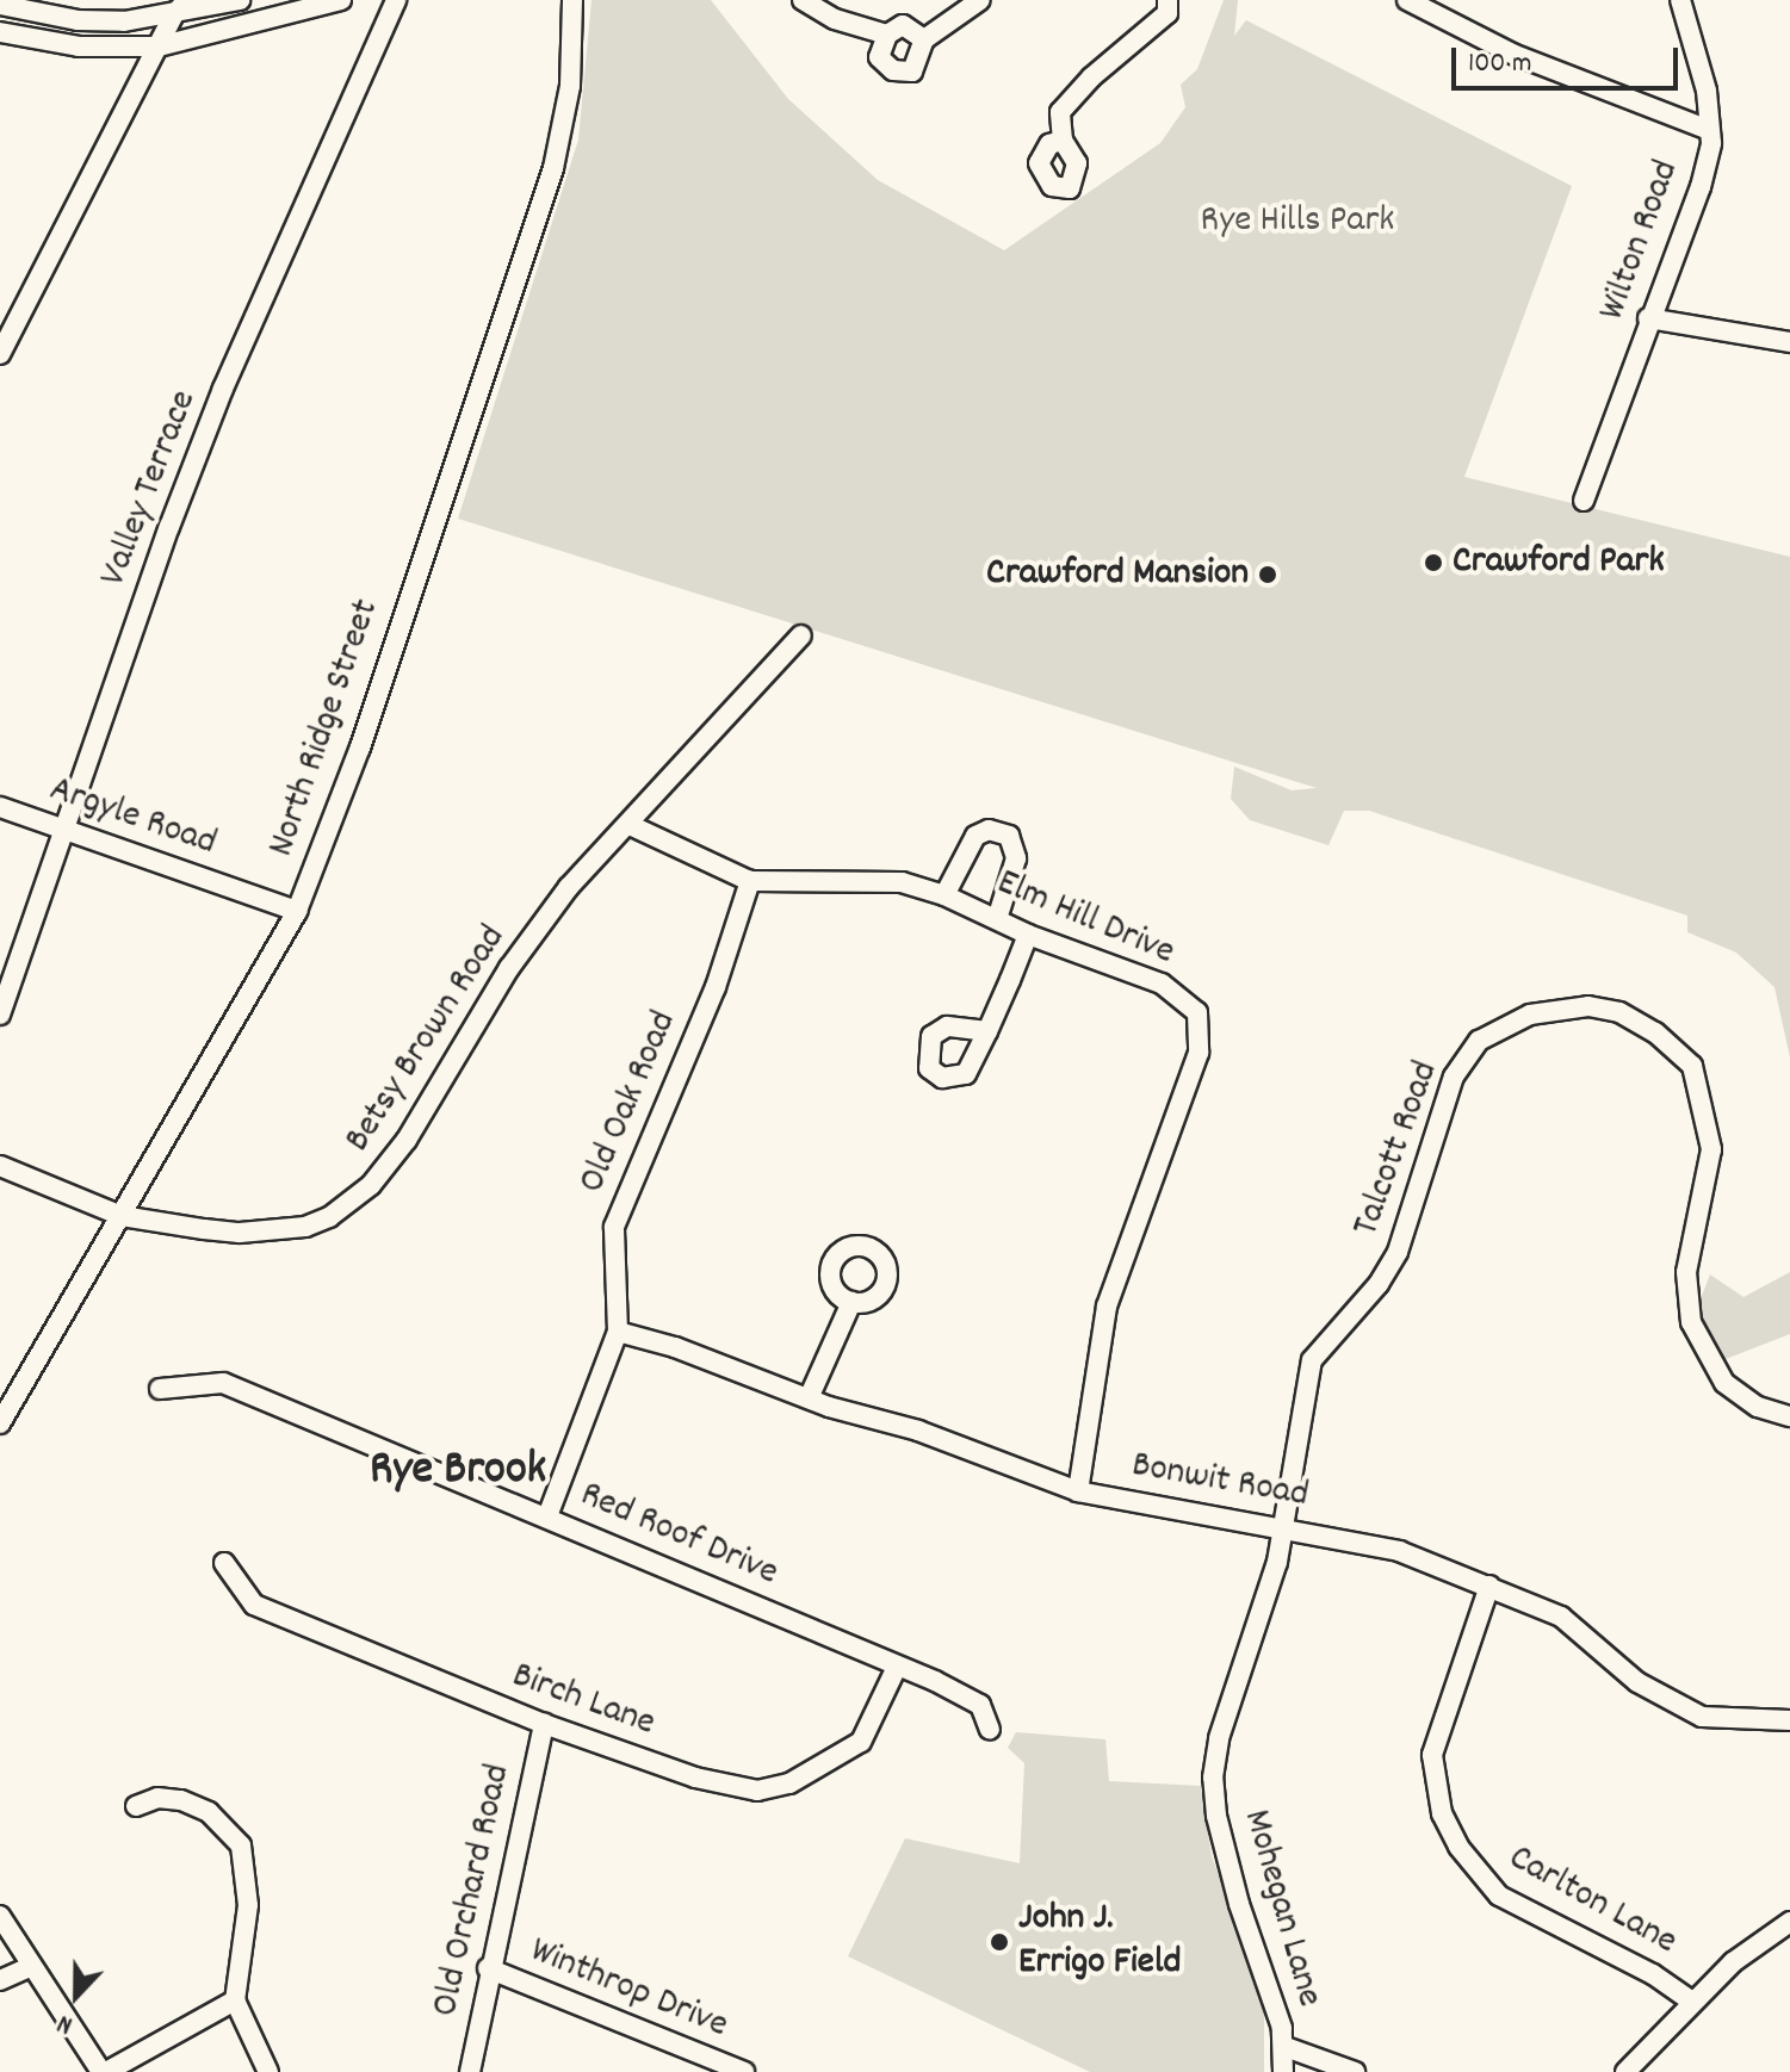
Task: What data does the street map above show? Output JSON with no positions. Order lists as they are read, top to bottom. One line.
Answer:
{"streets":{"street":["Wilton Road","Valley Terrace","North Ridge Street","Argyle Road","Elm Hill Drive","Betsy Brown Road","Old Oak Road","Talcott Road","Bonwit Road","Red Roof Drive","Birch Lane","Old Orchard Road","Carlton Lane","Mohegan Lane","Winthrop Drive"]},"crossings":[["Valley Terrace","Argyle Road"],["North Ridge Street","Argyle Road"],["North Ridge Street","Betsy Brown Road"],["Elm Hill Drive","Betsy Brown Road"],["Elm Hill Drive","Old Oak Road"],["Elm Hill Drive","Bonwit Road"],["Old Oak Road","Bonwit Road"],["Old Oak Road","Red Roof Drive"],["Talcott Road","Mohegan Lane"],["Bonwit Road","Carlton Lane"],["Bonwit Road","Mohegan Lane"],["Red Roof Drive","Birch Lane"],["Birch Lane","Old Orchard Road"],["Old Orchard Road","Winthrop Drive"]],"districts":["Rye Brook"],"parks":["Rye Hills Park"],"places":["Crawford Park","Crawford Mansion","John J. Errigo Field"],"scale_bar":"100 m","north":"bottom"}
